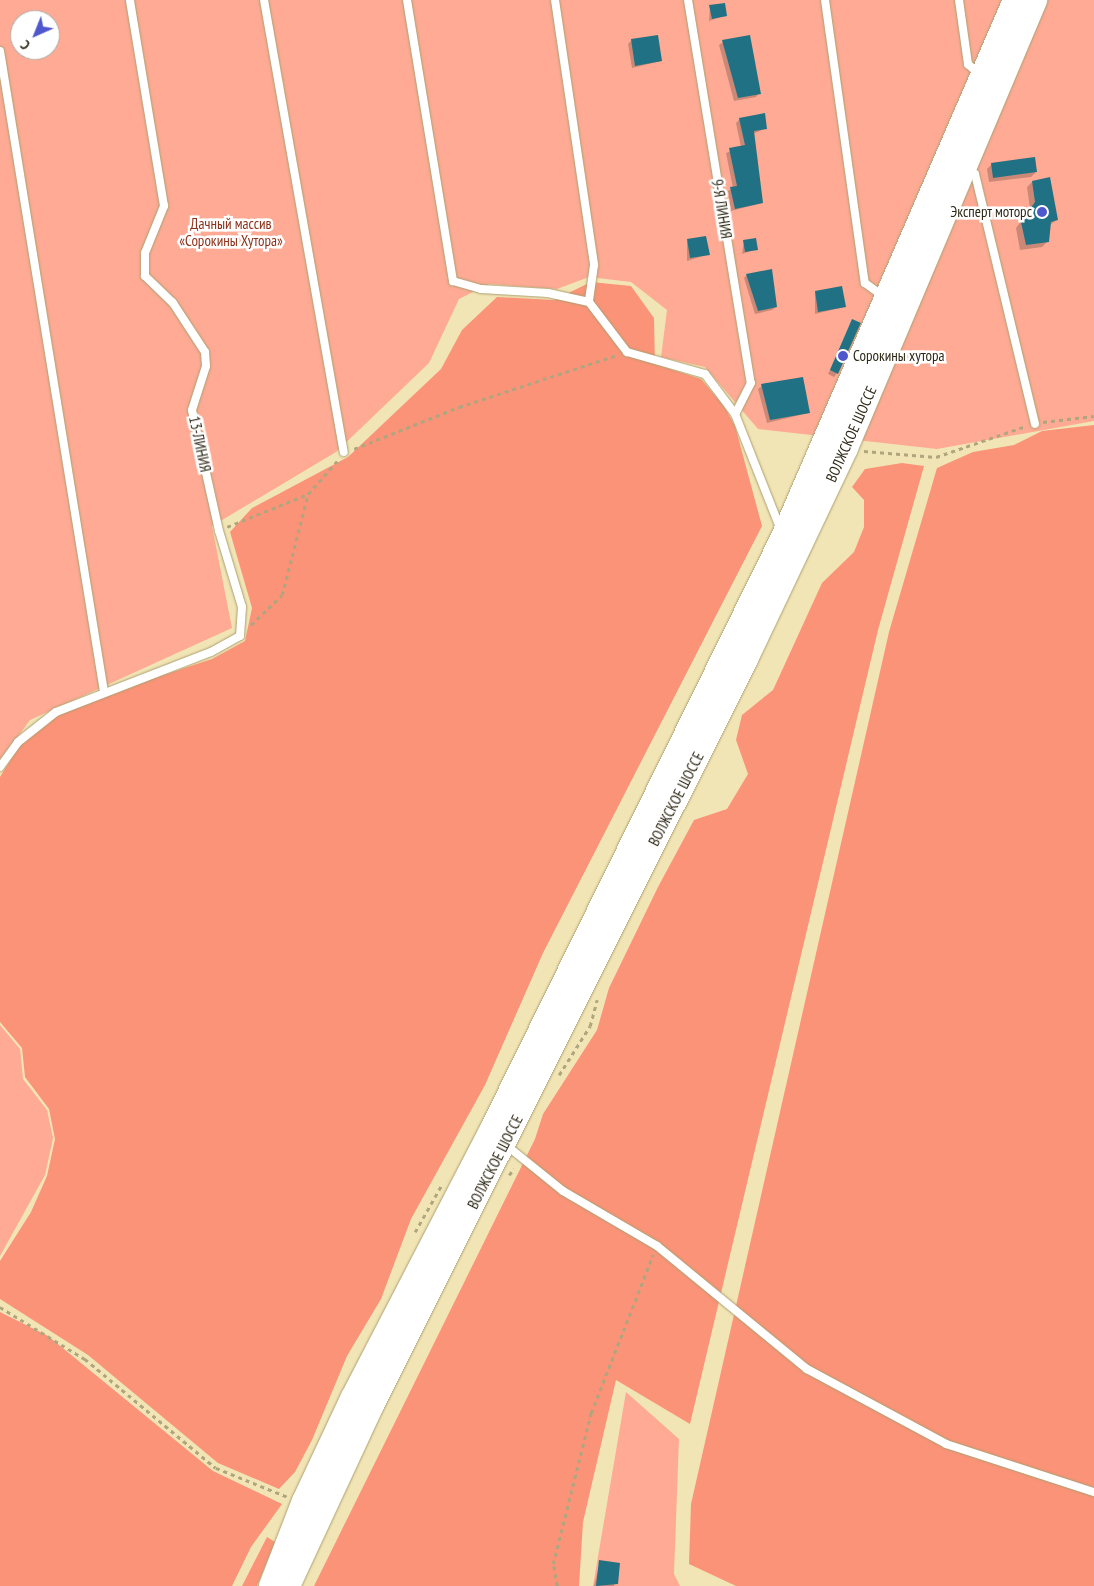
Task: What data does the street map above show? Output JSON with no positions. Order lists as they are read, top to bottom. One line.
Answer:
{"streets":{"main road":["ВОЛЖСКОЕ ШОССЕ"],"lane":["9-Я ЛИНИЯ","13-ЛИНИЯ"]},"parks":["Дачный массив «Сорокины Хутора»"],"places":["Эксперт моторс","Сорокины хутора"],"north":"bottom left"}
